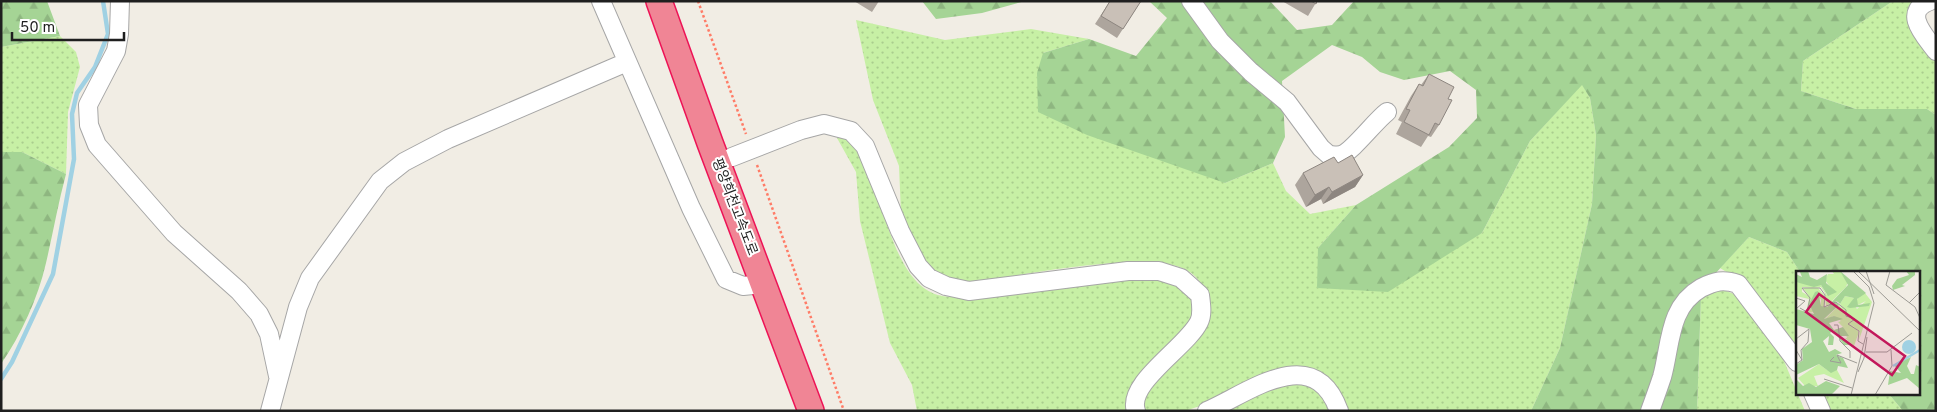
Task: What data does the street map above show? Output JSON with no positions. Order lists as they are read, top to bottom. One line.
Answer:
{"streets":{"highway":["평양희천고속도로"]},"scale_bar":"50 m"}
